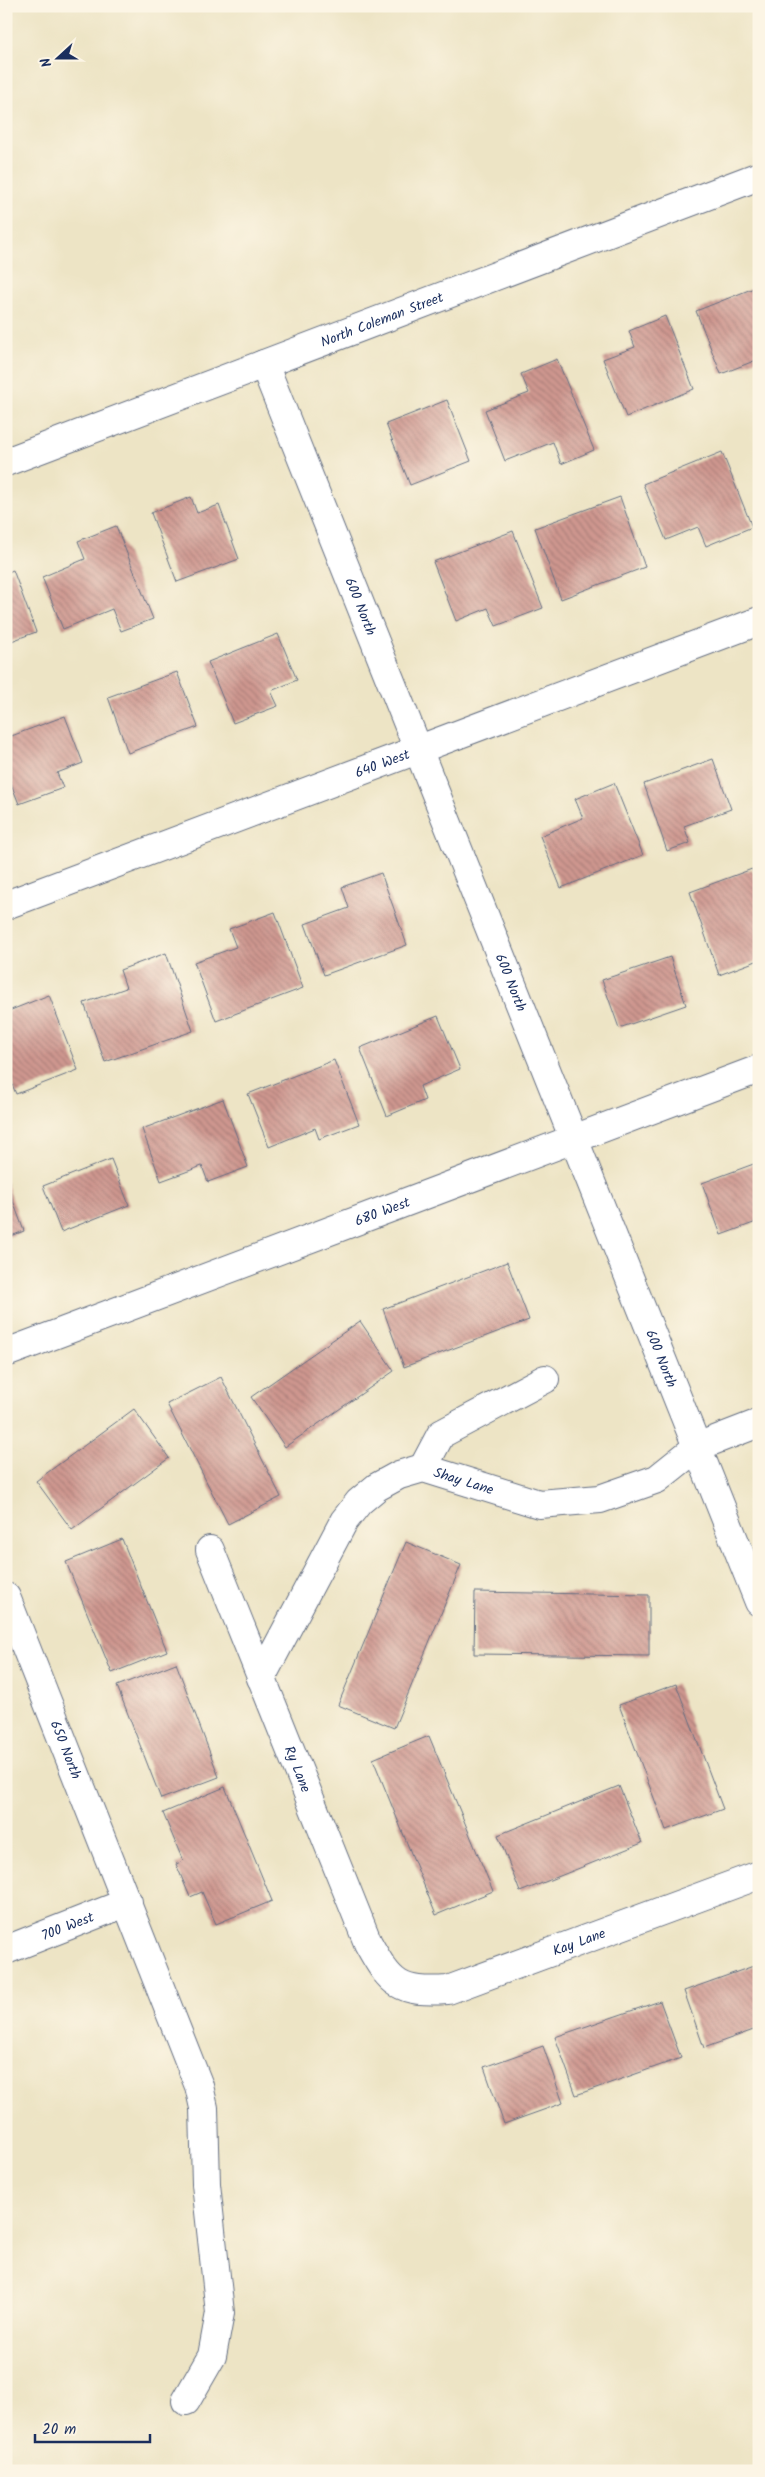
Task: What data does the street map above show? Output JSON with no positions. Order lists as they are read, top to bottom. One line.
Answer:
{"streets":{"street":["North Coleman Street","600 North","640 West","680 West","Shay Lane","650 North","Ry Lane","700 West","Kay Lane"]},"crossings":[["North Coleman Street","600 North"],["600 North","640 West"],["600 North","680 West"],["600 North","Shay Lane"],["Shay Lane","Ry Lane"],["650 North","700 West"],["Ry Lane","Kay Lane"]],"scale_bar":"20 m","north":"left"}
